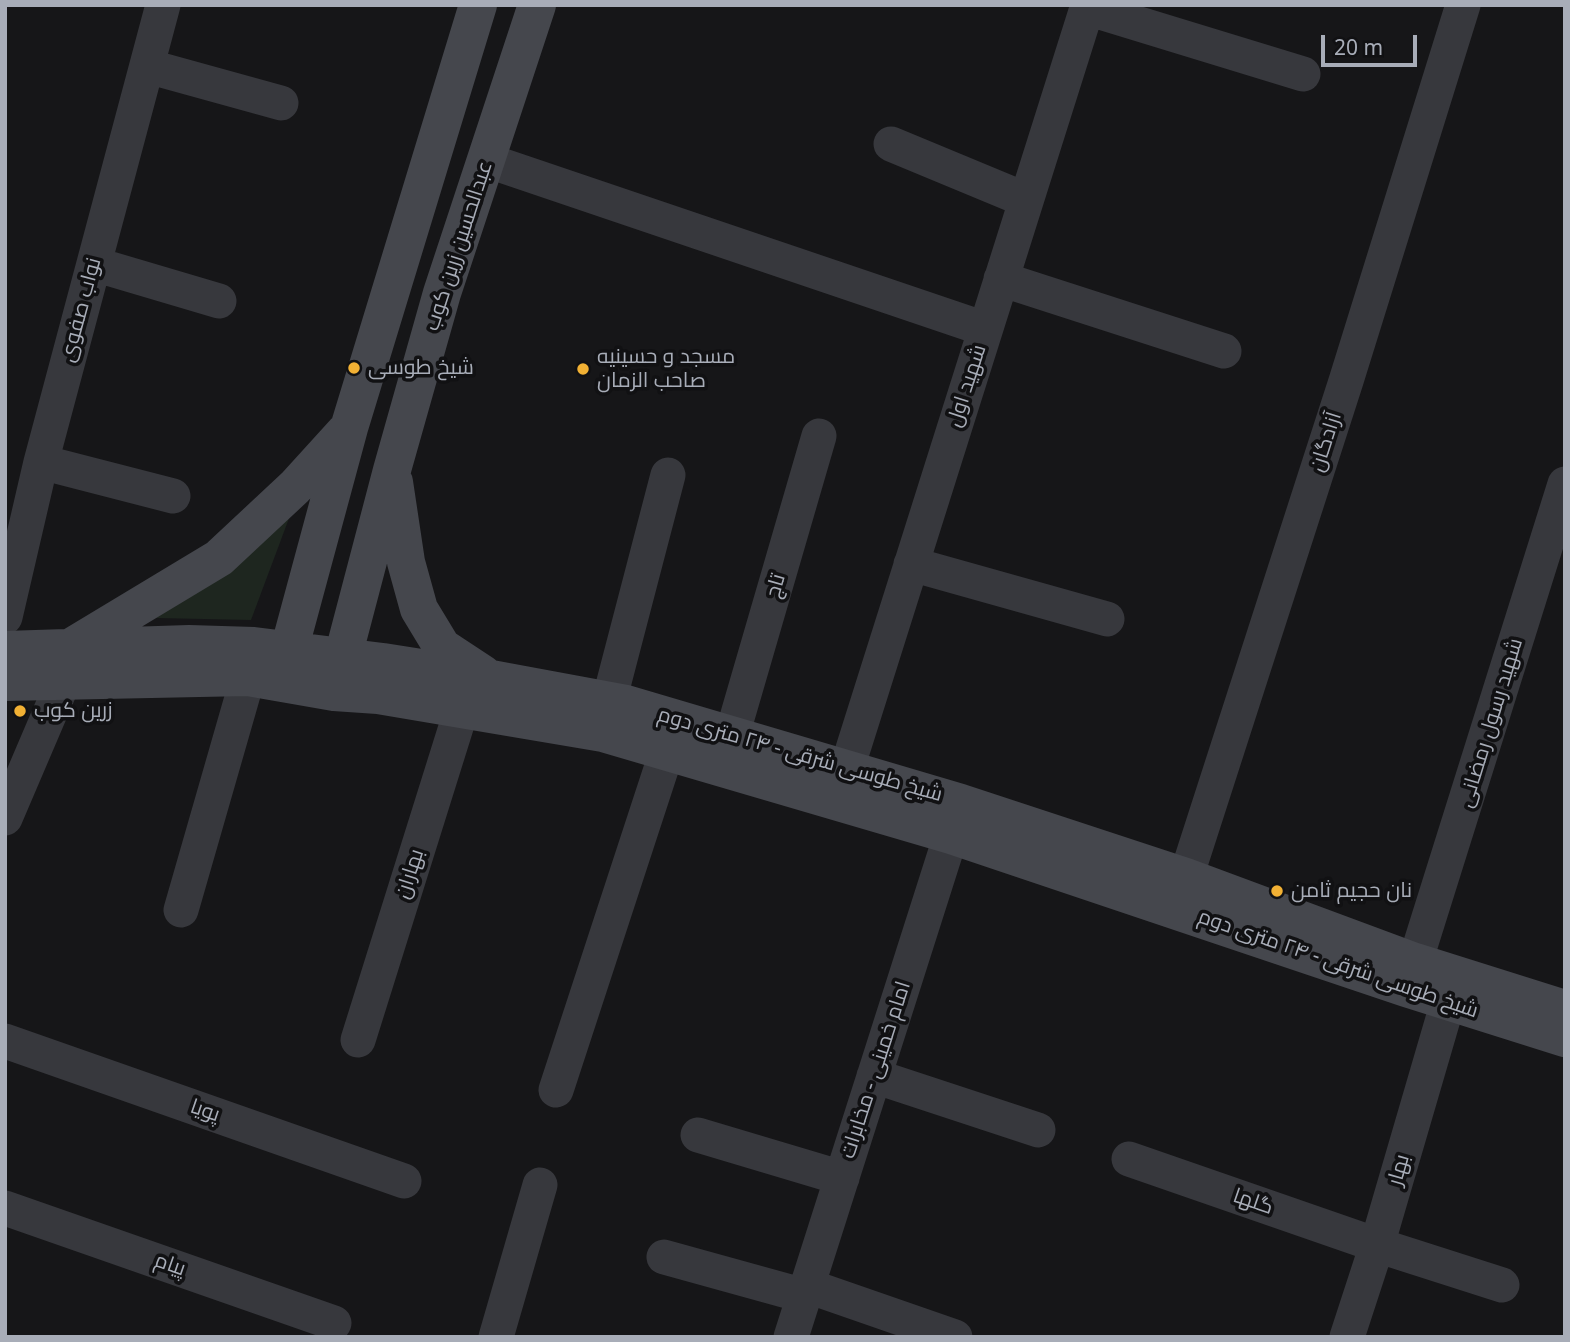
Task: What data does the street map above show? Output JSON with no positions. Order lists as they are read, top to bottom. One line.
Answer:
{"streets":{"main road":["عبدالحسین زرین کوب","شیخ طوسی شرقی - ۲۴ متری دوم"],"street":["نواب صفوی","شهید اول","آزادگان","تاج","شهید رسول رمضانی","بهاران","امام خمینی - مخابرات","پویا","بهار","گلها","پیام"]},"crossings":[["عبدالحسین زرین کوب","شیخ طوسی شرقی - ۲۴ متری دوم"],["شهید اول","شیخ طوسی شرقی - ۲۴ متری دوم"],["آزادگان","شیخ طوسی شرقی - ۲۴ متری دوم"],["تاج","شیخ طوسی شرقی - ۲۴ متری دوم"],["شهید رسول رمضانی","شیخ طوسی شرقی - ۲۴ متری دوم"],["شیخ طوسی شرقی - ۲۴ متری دوم","بهاران"],["شیخ طوسی شرقی - ۲۴ متری دوم","امام خمینی - مخابرات"],["شیخ طوسی شرقی - ۲۴ متری دوم","بهار"],["بهار","گلها"]],"places":["شیخ طوسی","مسجد و حسینیه صاحب الزمان","زرین کوب","نان حجیم ثامن"],"scale_bar":"20 m"}
